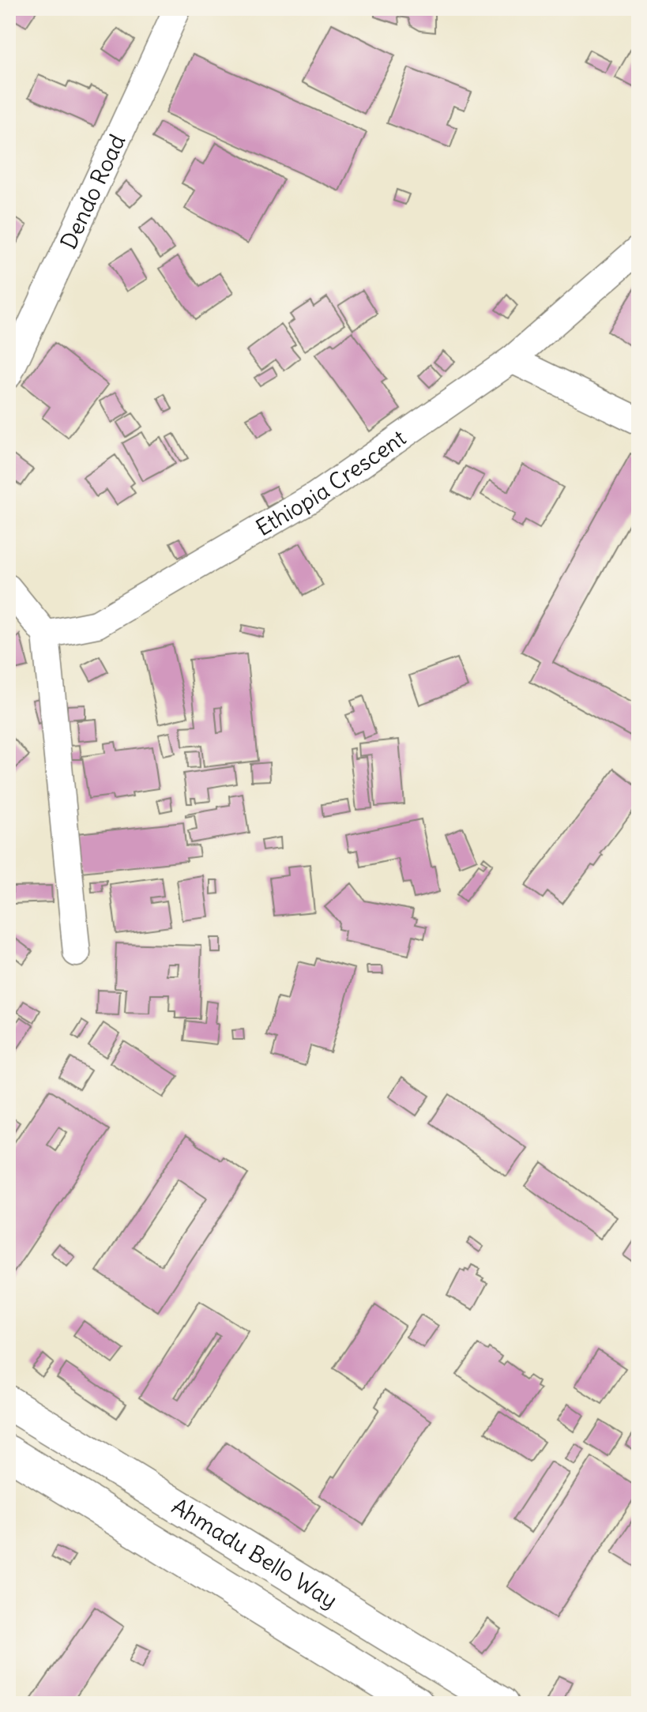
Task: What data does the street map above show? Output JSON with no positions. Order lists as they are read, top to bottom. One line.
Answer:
{"streets":{"main road":["Ahmadu Bello Way"],"street":["Dendo Road","Ethiopia Crescent"]}}
